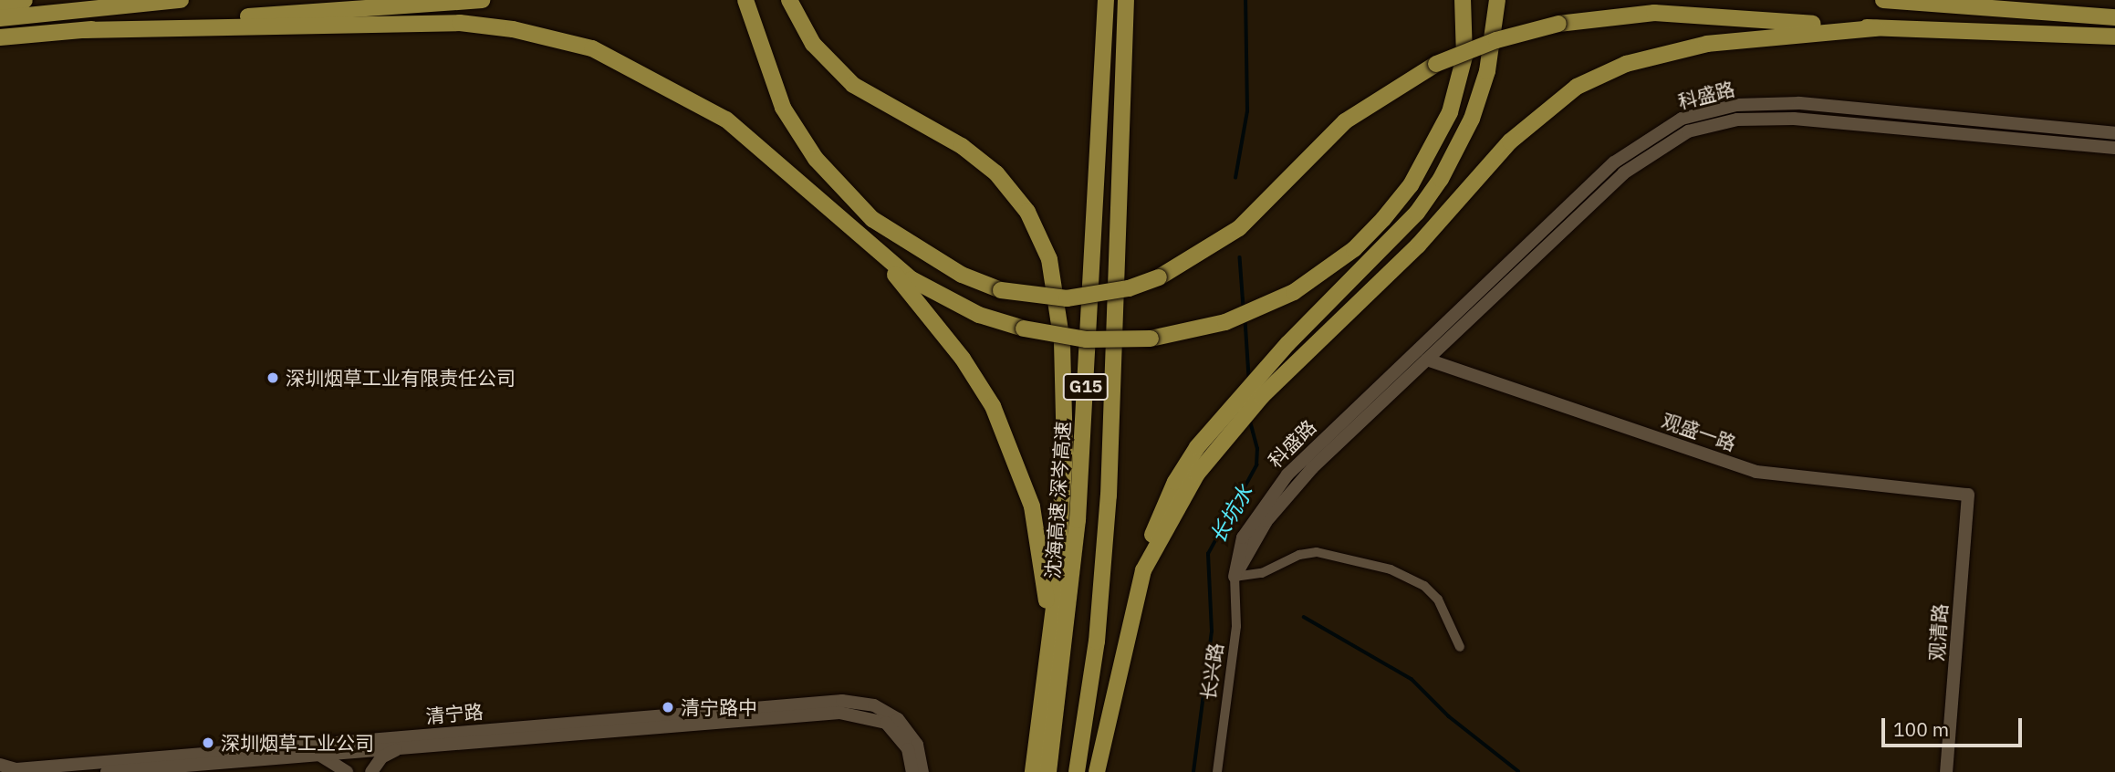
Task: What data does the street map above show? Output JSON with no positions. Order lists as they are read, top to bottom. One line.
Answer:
{"streets":{"highway":["G15","沈海高速 深岑高速"],"street":["科盛路","观盛一路","观清路","长兴路","清宁路"]},"crossings":[["科盛路","观盛一路"],["科盛路","长兴路"],["观盛一路","观清路"]],"water":["长坑水"],"places":["深圳烟草工业有限责任公司","清宁路中","深圳烟草工业公司"],"scale_bar":"100 m"}
